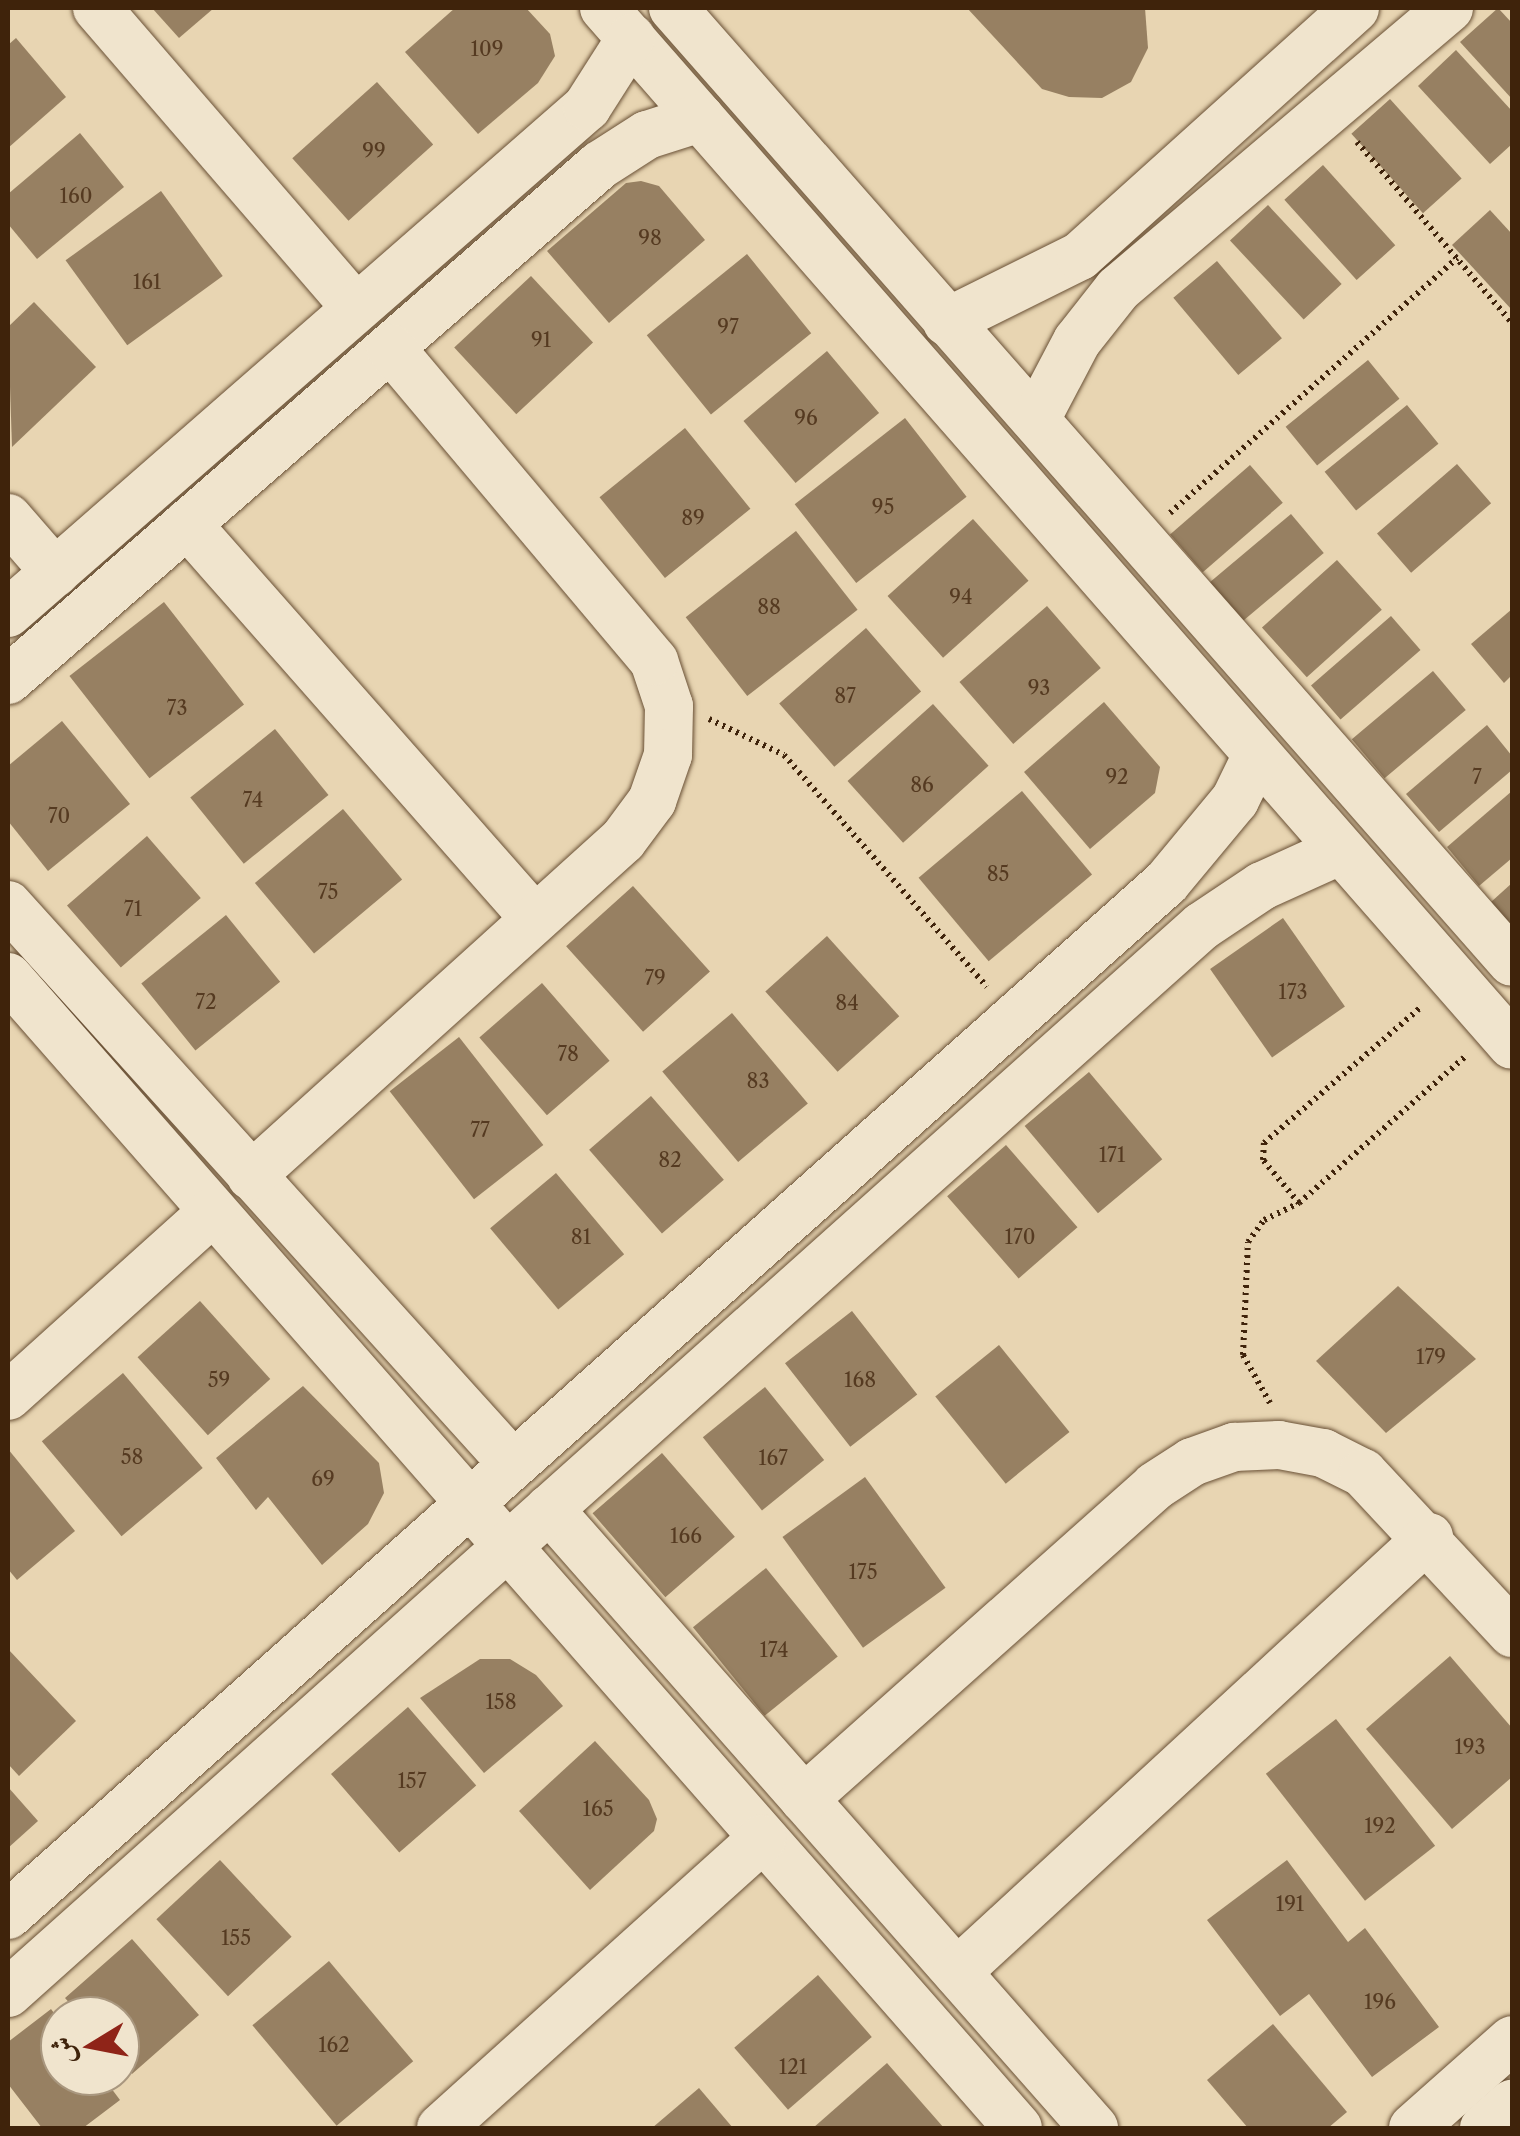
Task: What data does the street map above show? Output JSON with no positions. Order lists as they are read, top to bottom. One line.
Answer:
{"house_numbers":["109","99","160","98","161","97","91","96","95","89","94","88","93","87","73","92","7","86","74","70","85","75","71","79","173","72","84","78","83","77","171","82","81","170","179","59","168","58","167","69","166","175","174","158","193","157","165","192","191","155","196","162","121"],"north":"left"}
